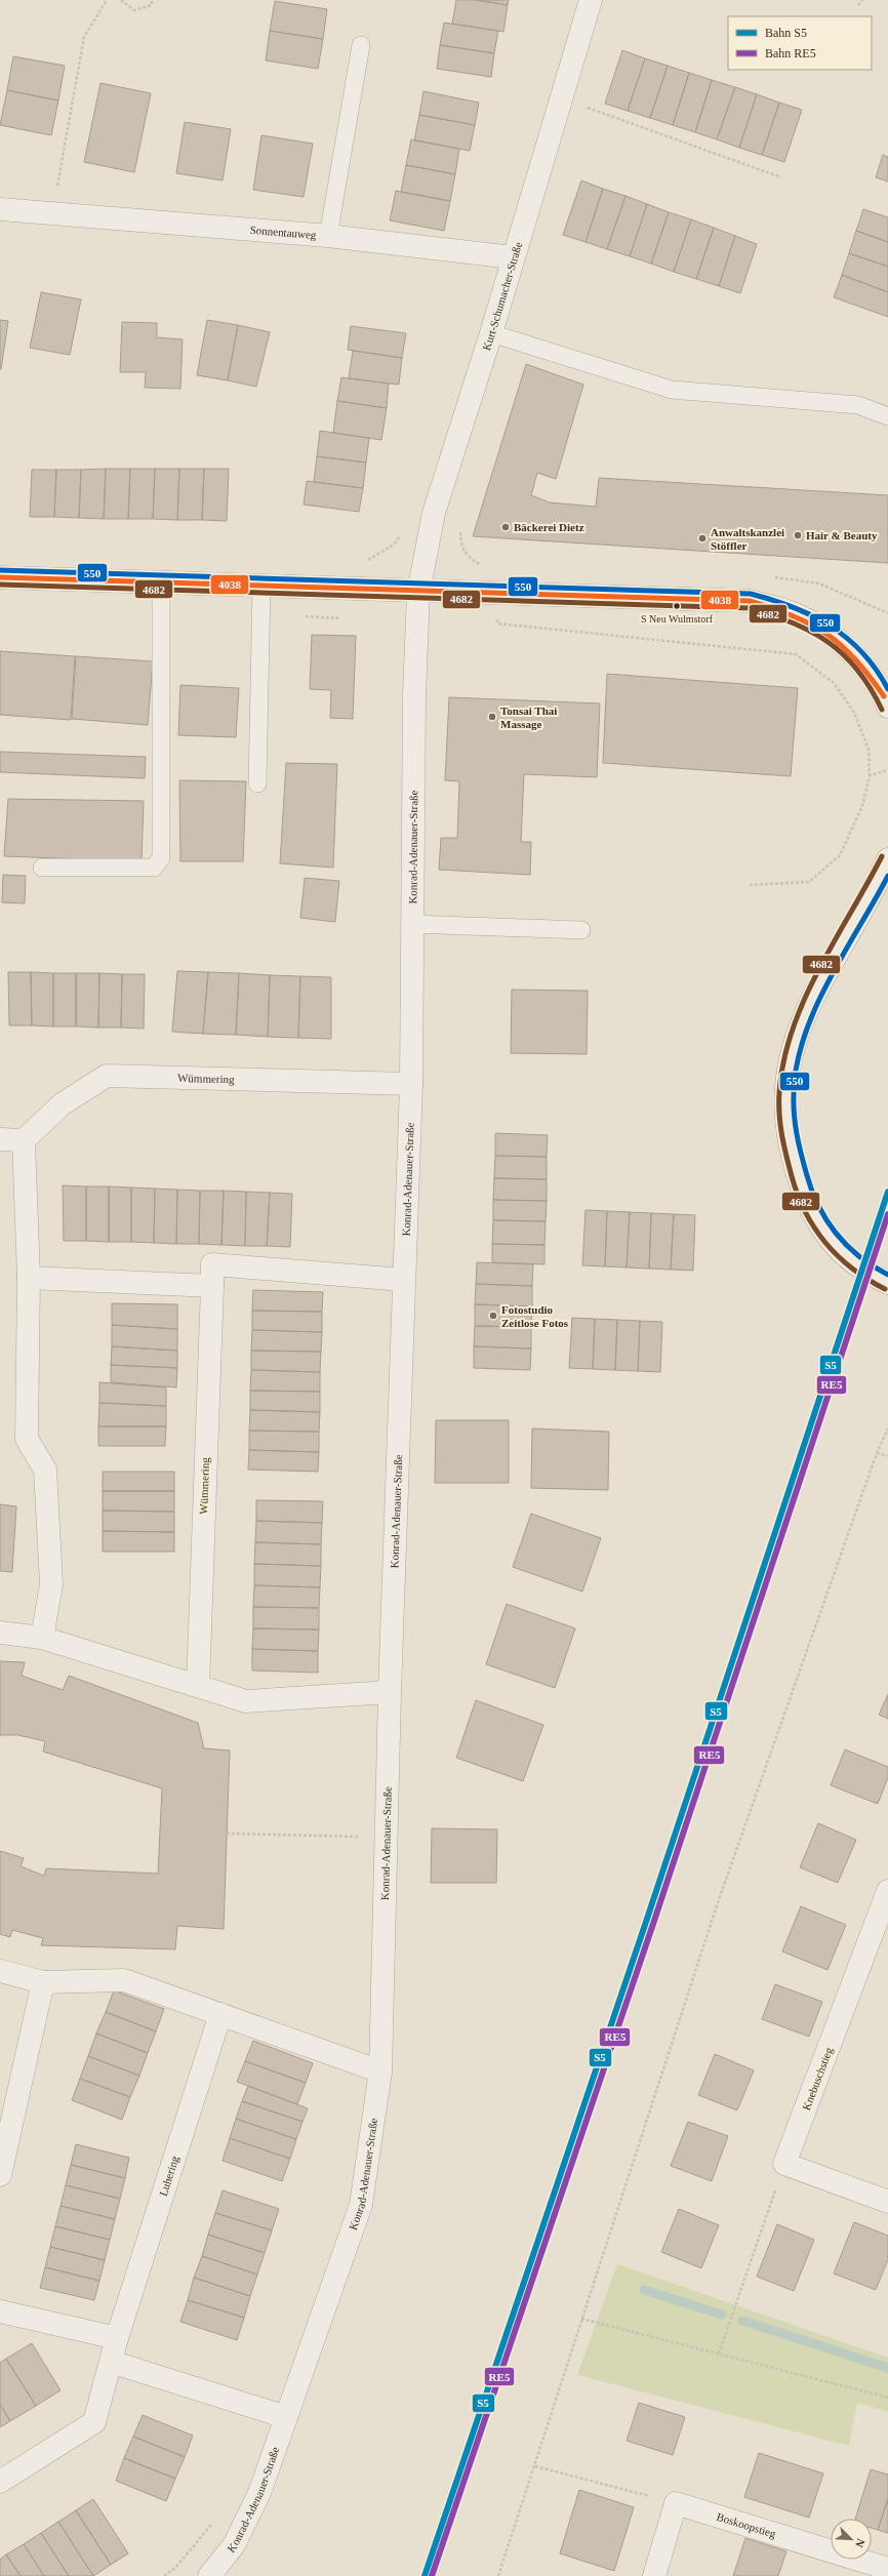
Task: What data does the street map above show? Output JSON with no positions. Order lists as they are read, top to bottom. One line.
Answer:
{"streets":{"street":["Sonnentauweg","Kurt-Schumacher-Straße","Konrad-Adenauer-Straße","Wümmering","Knebuschstieg","Luhering","Boskoopstieg"]},"crossings":[["Sonnentauweg","Kurt-Schumacher-Straße"],["Kurt-Schumacher-Straße","Konrad-Adenauer-Straße"],["Konrad-Adenauer-Straße","Wümmering"]],"places":["Bäckerei Dietz","Hair & Beauty","Anwaltskanzlei Stöffler","S Neu Wulmstorf","Tonsai Thai Massage","Fotostudio Zeitlose Fotos"],"lines":["transit line 550","transit line 4038","transit line 4682","rail line S5","rail line RE5"],"legend":["Bahn S5","Bahn RE5"],"north":"bottom right"}
